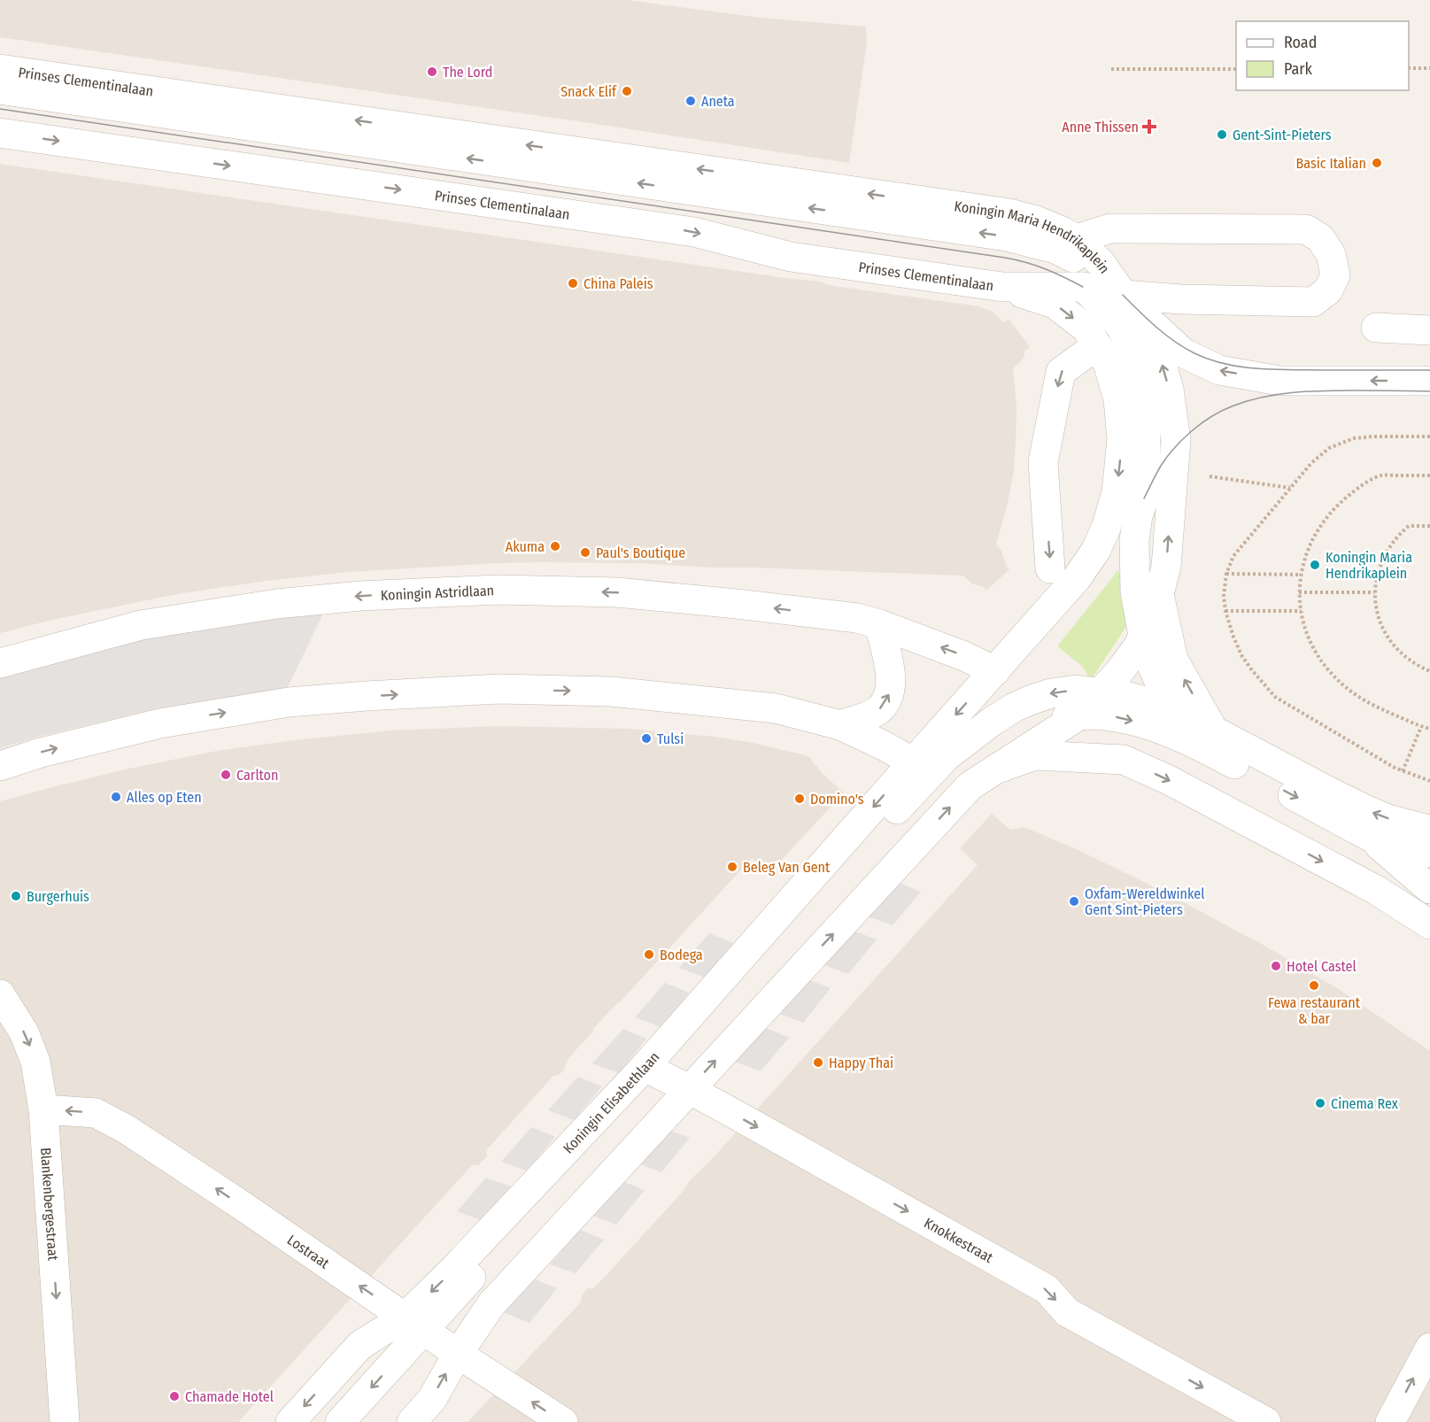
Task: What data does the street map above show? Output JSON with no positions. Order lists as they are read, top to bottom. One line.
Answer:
{"streets":{"street":["Prinses Clementinalaan","Koningin Maria Hendrikaplein","Koningin Astridlaan","Koningin Elisabethlaan","Blankenbergestraat","Knokkestraat","Lostraat"]},"crossings":[["Prinses Clementinalaan","Koningin Maria Hendrikaplein"],["Koningin Maria Hendrikaplein","Koningin Elisabethlaan"],["Koningin Elisabethlaan","Knokkestraat"],["Koningin Elisabethlaan","Lostraat"],["Blankenbergestraat","Lostraat"]],"one_way":["Blankenbergestraat","Knokkestraat","Lostraat"],"places":{"other":["The Lord","Snack Elif","Aneta","Gent-Sint-Pieters","Basic Italian","China Paleis","Akuma","Paul's Boutique","Koningin Maria Hendrikaplein","Tulsi","Carlton","Alles op Eten","Domino's","Beleg Van Gent","Burgerhuis","Oxfam-Wereldwinkel Gent Sint-Pieters","Bodega","Hotel Castel","Fewa restaurant & bar","Happy Thai","Cinema Rex","Chamade Hotel"],"health":["Anne Thissen"]},"legend":["Road","Park"]}
